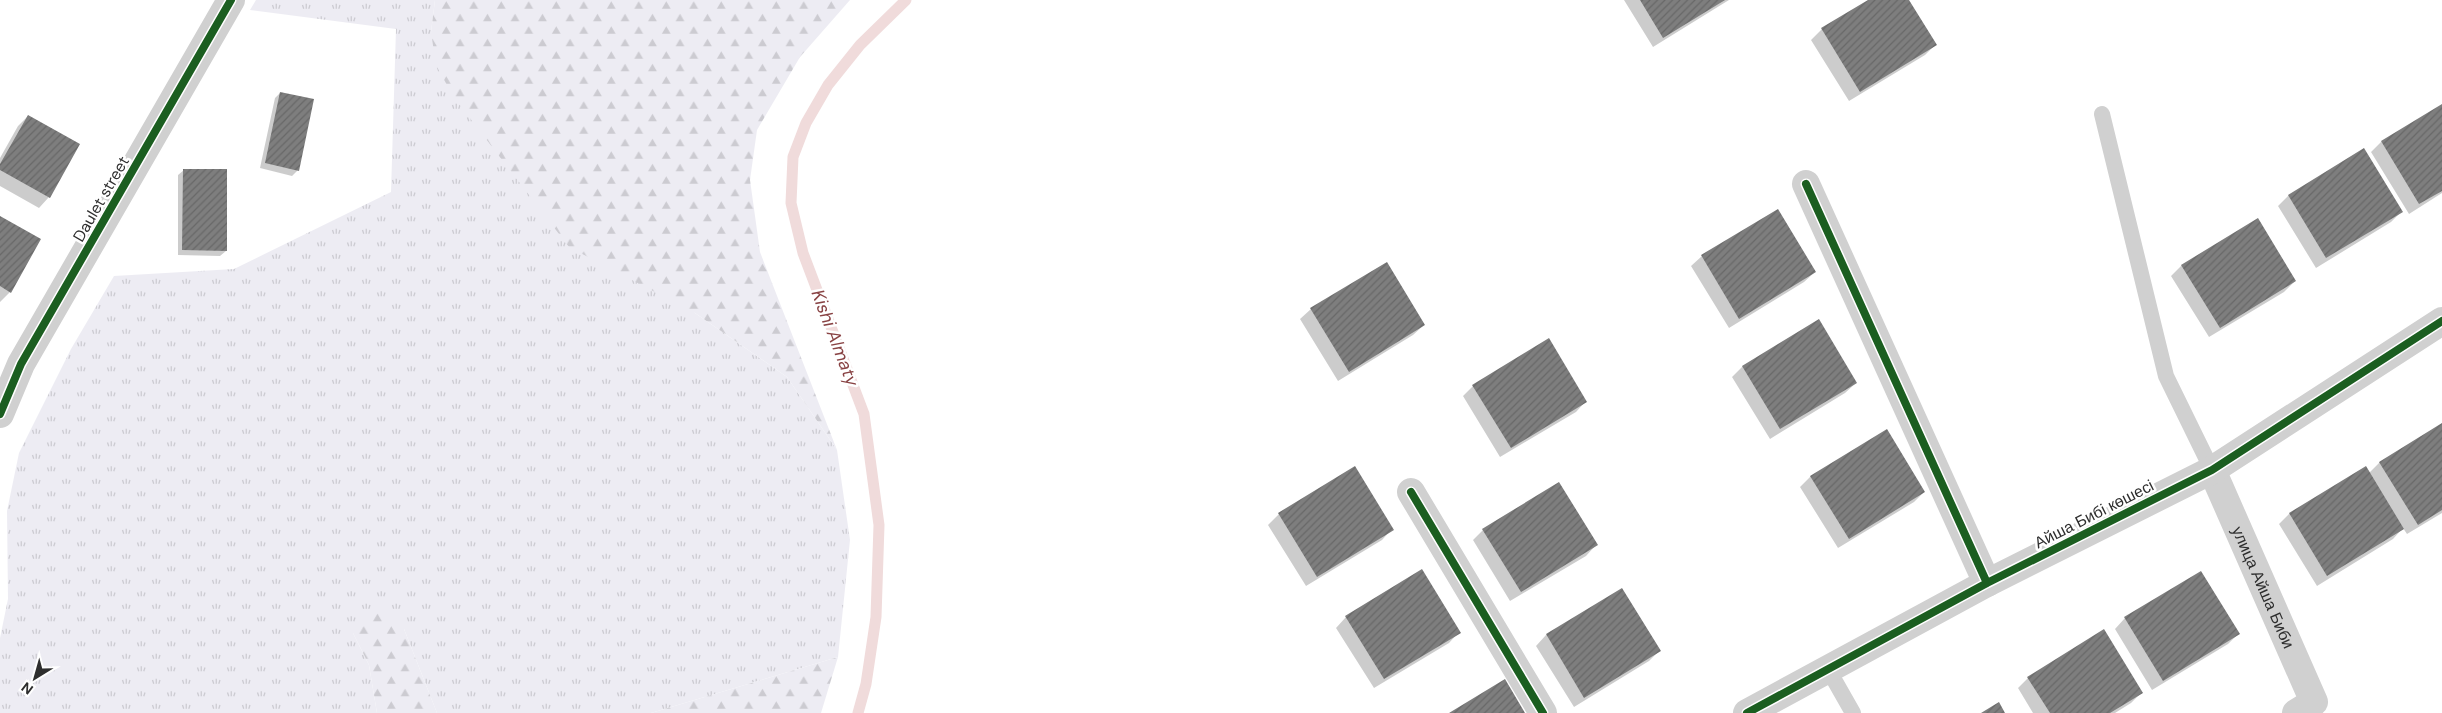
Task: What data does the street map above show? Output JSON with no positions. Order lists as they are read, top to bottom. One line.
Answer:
{"streets":{"street":["Daulet street","Айша Бибі көшесі","улица Айша Биби"]},"crossings":[["Айша Бибі көшесі","улица Айша Биби"]],"water":["Kіshі Almaty"],"north":"bottom left"}
